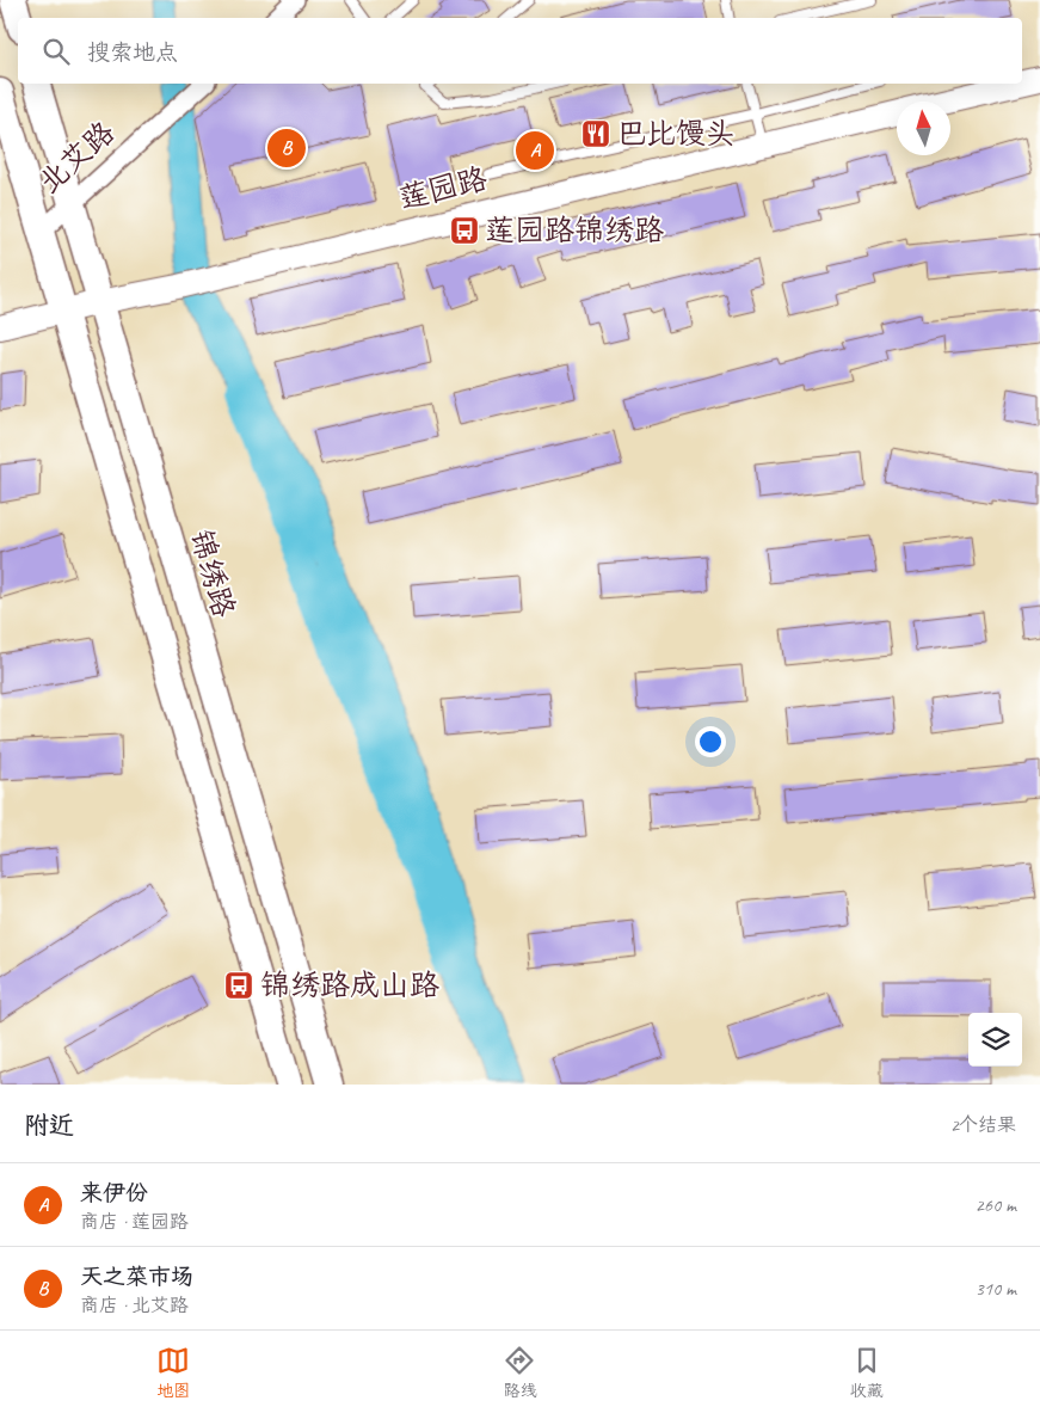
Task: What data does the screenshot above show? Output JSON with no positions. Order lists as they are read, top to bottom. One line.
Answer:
{"streets":{"main road":["锦绣路"],"street":["北艾路","莲园路"]},"crossings":[["北艾路","锦绣路"],["莲园路","锦绣路"]],"places":{"restaurant":["巴比馒头"],"bus stop":["莲园路锦绣路","锦绣路成山路"]},"north":"top","page":{"search":"搜索地点","pins":["B","A"],"heading":["附近","2个结果"],"list":[{"mark":"A","name":"来伊份","note":"商店 · 莲园路","value":"260 m"},{"mark":"B","name":"天之菜市场","note":"商店 · 北艾路","value":"310 m"}],"nav":["地图","路线","收藏"]}}
